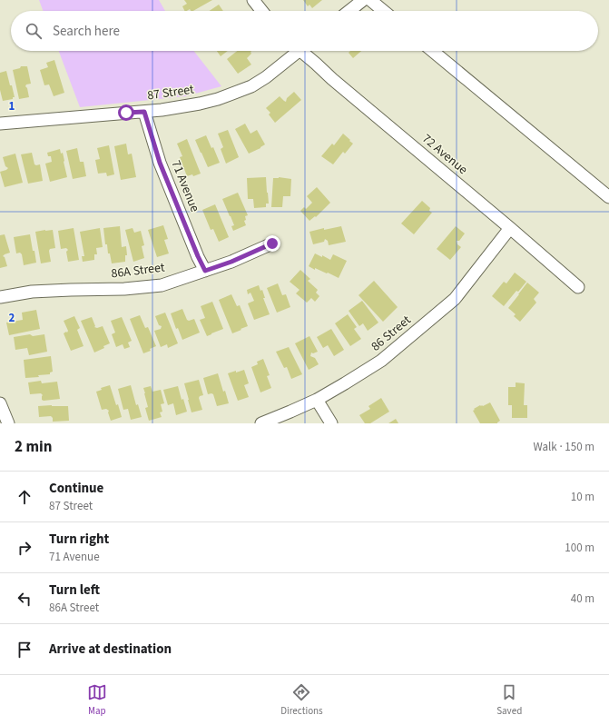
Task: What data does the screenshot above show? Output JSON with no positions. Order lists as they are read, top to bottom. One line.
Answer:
{"streets":{"street":["87 Street","72 Avenue","71 Avenue","86A Street","86 Street"]},"crossings":[["87 Street","71 Avenue"],["72 Avenue","86 Street"],["71 Avenue","86A Street"]],"page":{"search":"Search here","heading":["2 min","Walk · 150 m"],"list":[["Continue","87 Street","10 m"],["Turn right","71 Avenue","100 m"],["Turn left","86A Street","40 m"],"Arrive at destination"],"nav":["Map","Directions","Saved"]},"grid":{"rows":["1","2"]}}
